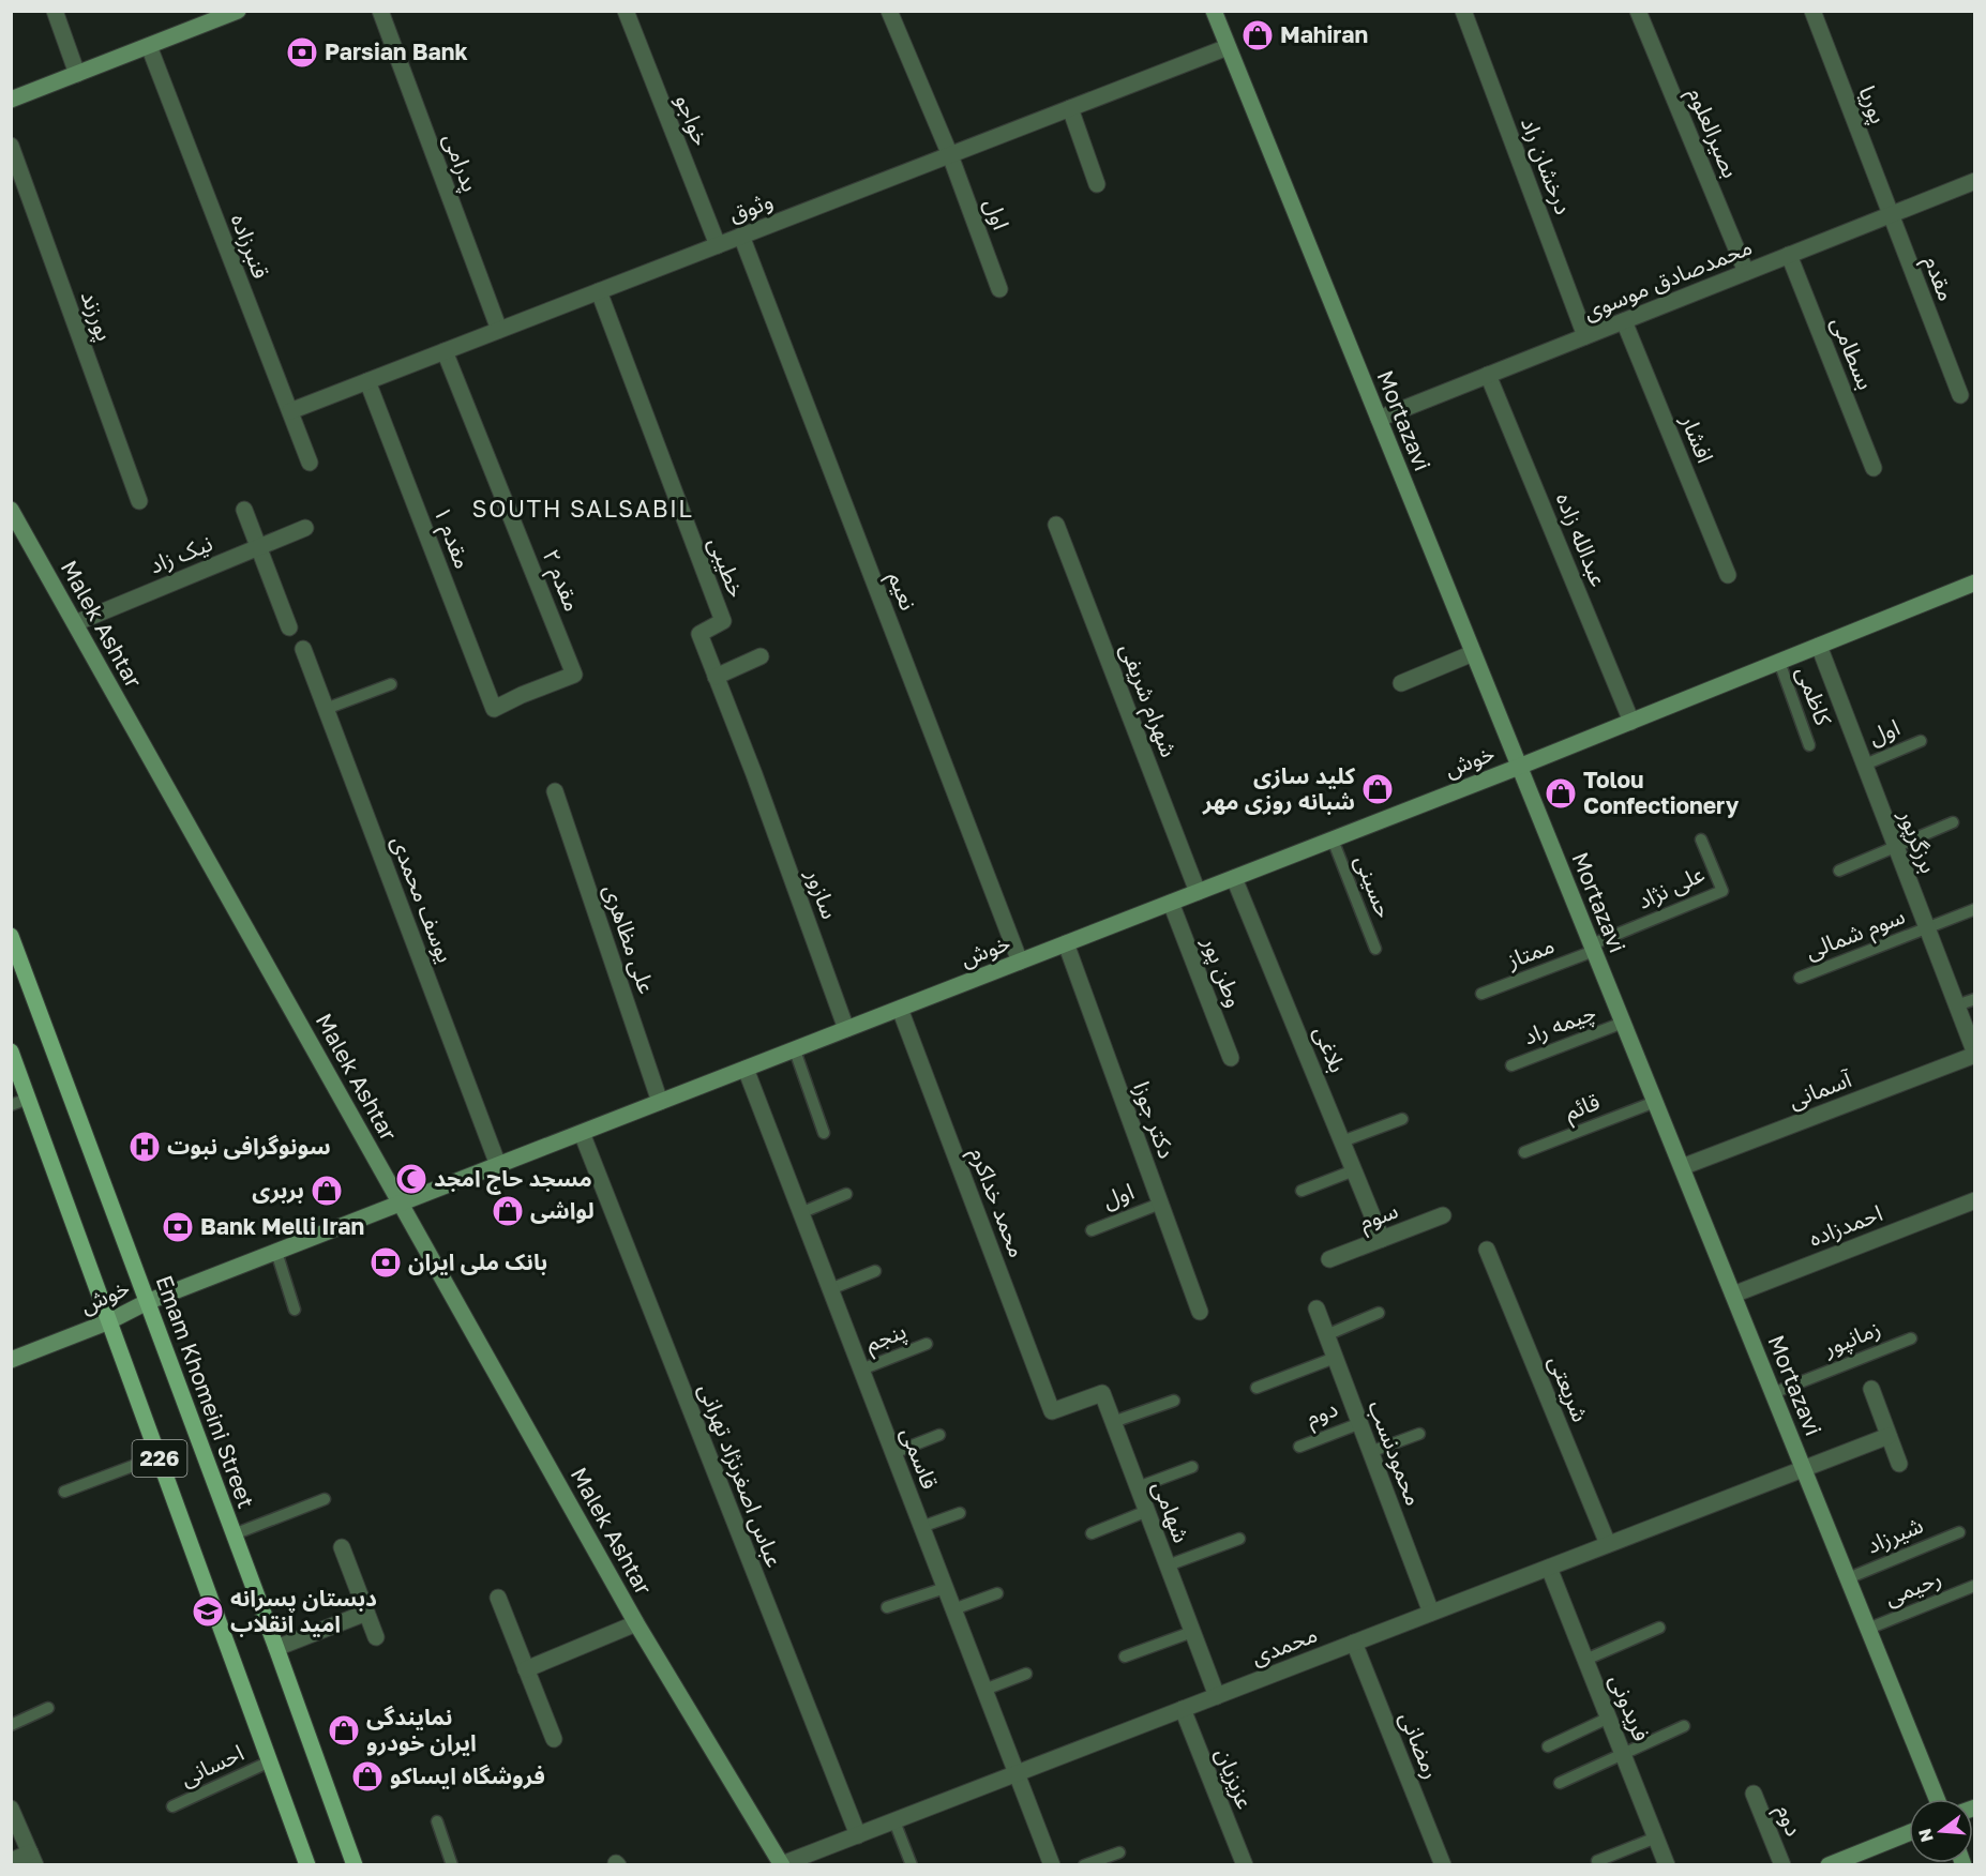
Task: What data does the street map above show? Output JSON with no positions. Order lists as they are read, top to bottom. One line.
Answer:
{"streets":{"main road":["Mortazavi","Malek Ashtar","خوش","Emam Khomeini Street","226"],"street":["پوریا","خواجو","بصیرالعلوم","پدرامی","درخشان راد","وثوق","اول","قنبرزاده","مقدم","محمدصادق موسوی","پورزند","بسطامی","افشار","مقدم ۱","عبدالله زاده","نیک زاد","خطیبی","مقدم ۲","نعیم","شهرام شریفی","برزگرپور","سازور","یوسف محمدی","علی مظاهری","وطن پور","بلاغی","آسمانی","دکتر جوزا","محمد خداکرم","سوم","احمدزاده","شریعتی","دوم","محمودنسب","قاسمی","عباس اصغرنژاد تهرانی","شهامی","محمدی","فریدونی","رمضانی","عزیزیان"],"lane":["کاظمی","حسینی","علی نژاد","سوم شمالی","ممتاز","چیمه راد","قائم","پنجم","زمانپور","شیرزاد","رحیمی","احسانی"]},"crossings":[["پوریا","مقدم"],["پوریا","محمدصادق موسوی"],["خواجو","وثوق"],["بصیرالعلوم","محمدصادق موسوی"],["پدرامی","وثوق"],["درخشان راد","محمدصادق موسوی"],["وثوق","اول"],["وثوق","قنبرزاده"],["وثوق","Mortazavi"],["وثوق","مقدم ۱"],["وثوق","خطیبی"],["وثوق","مقدم ۲"],["وثوق","نعیم"],["اول","برزگرپور"],["اول","دکتر جوزا"],["مقدم","محمدصادق موسوی"],["محمدصادق موسوی","بسطامی"],["محمدصادق موسوی","Mortazavi"],["محمدصادق موسوی","افشار"],["محمدصادق موسوی","عبدالله زاده"],["Mortazavi","خوش"],["Mortazavi","علی نژاد"],["Mortazavi","ممتاز"],["Mortazavi","چیمه راد"],["Mortazavi","آسمانی"],["Mortazavi","قائم"],["Mortazavi","احمدزاده"],["Mortazavi","زمانپور"],["Mortazavi","شیرزاد"],["Mortazavi","رحیمی"],["Mortazavi","محمدی"],["مقدم ۱","مقدم ۲"],["عبدالله زاده","خوش"],["نیک زاد","Malek Ashtar"],["خطیبی","سازور"],["نعیم","خوش"],["Malek Ashtar","خوش"],["Malek Ashtar","محمدی"],["کاظمی","خوش"],["شهرام شریفی","خوش"],["خوش","برزگرپور"],["خوش","حسینی"],["خوش","سازور"],["خوش","یوسف محمدی"],["خوش","علی مظاهری"],["خوش","وطن پور"],["خوش","بلاغی"],["خوش","دکتر جوزا"],["خوش","محمد خداکرم"],["خوش","Emam Khomeini Street"],["خوش","226"],["خوش","قاسمی"],["خوش","عباس اصغرنژاد تهرانی"],["برزگرپور","سوم شمالی"],["برزگرپور","آسمانی"],["علی نژاد","ممتاز"],["بلاغی","سوم"],["محمد خداکرم","شهامی"],["پنجم","قاسمی"],["شریعتی","محمدی"],["دوم","محمودنسب"],["محمودنسب","محمدی"],["226","احسانی"],["قاسمی","محمدی"],["عباس اصغرنژاد تهرانی","محمدی"],["شهامی","محمدی"],["محمدی","فریدونی"],["محمدی","رمضانی"],["محمدی","عزیزیان"]],"districts":["SOUTH SALSABIL"],"places":{"shop":["Mahiran","کلید سازی شبانه روزی مهر","Tolou Confectionery","بربری","لواشی","نمایندگی ایران خودرو","فروشگاه ایساکو"],"bank":["Parsian Bank","Bank Melli Iran","بانک ملی ایران"],"hospital":["سونوگرافی نبوت"],"mosque":["مسجد حاج امجد"],"school or university":["دبستان پسرانه امید انقلاب"]},"north":"left"}
